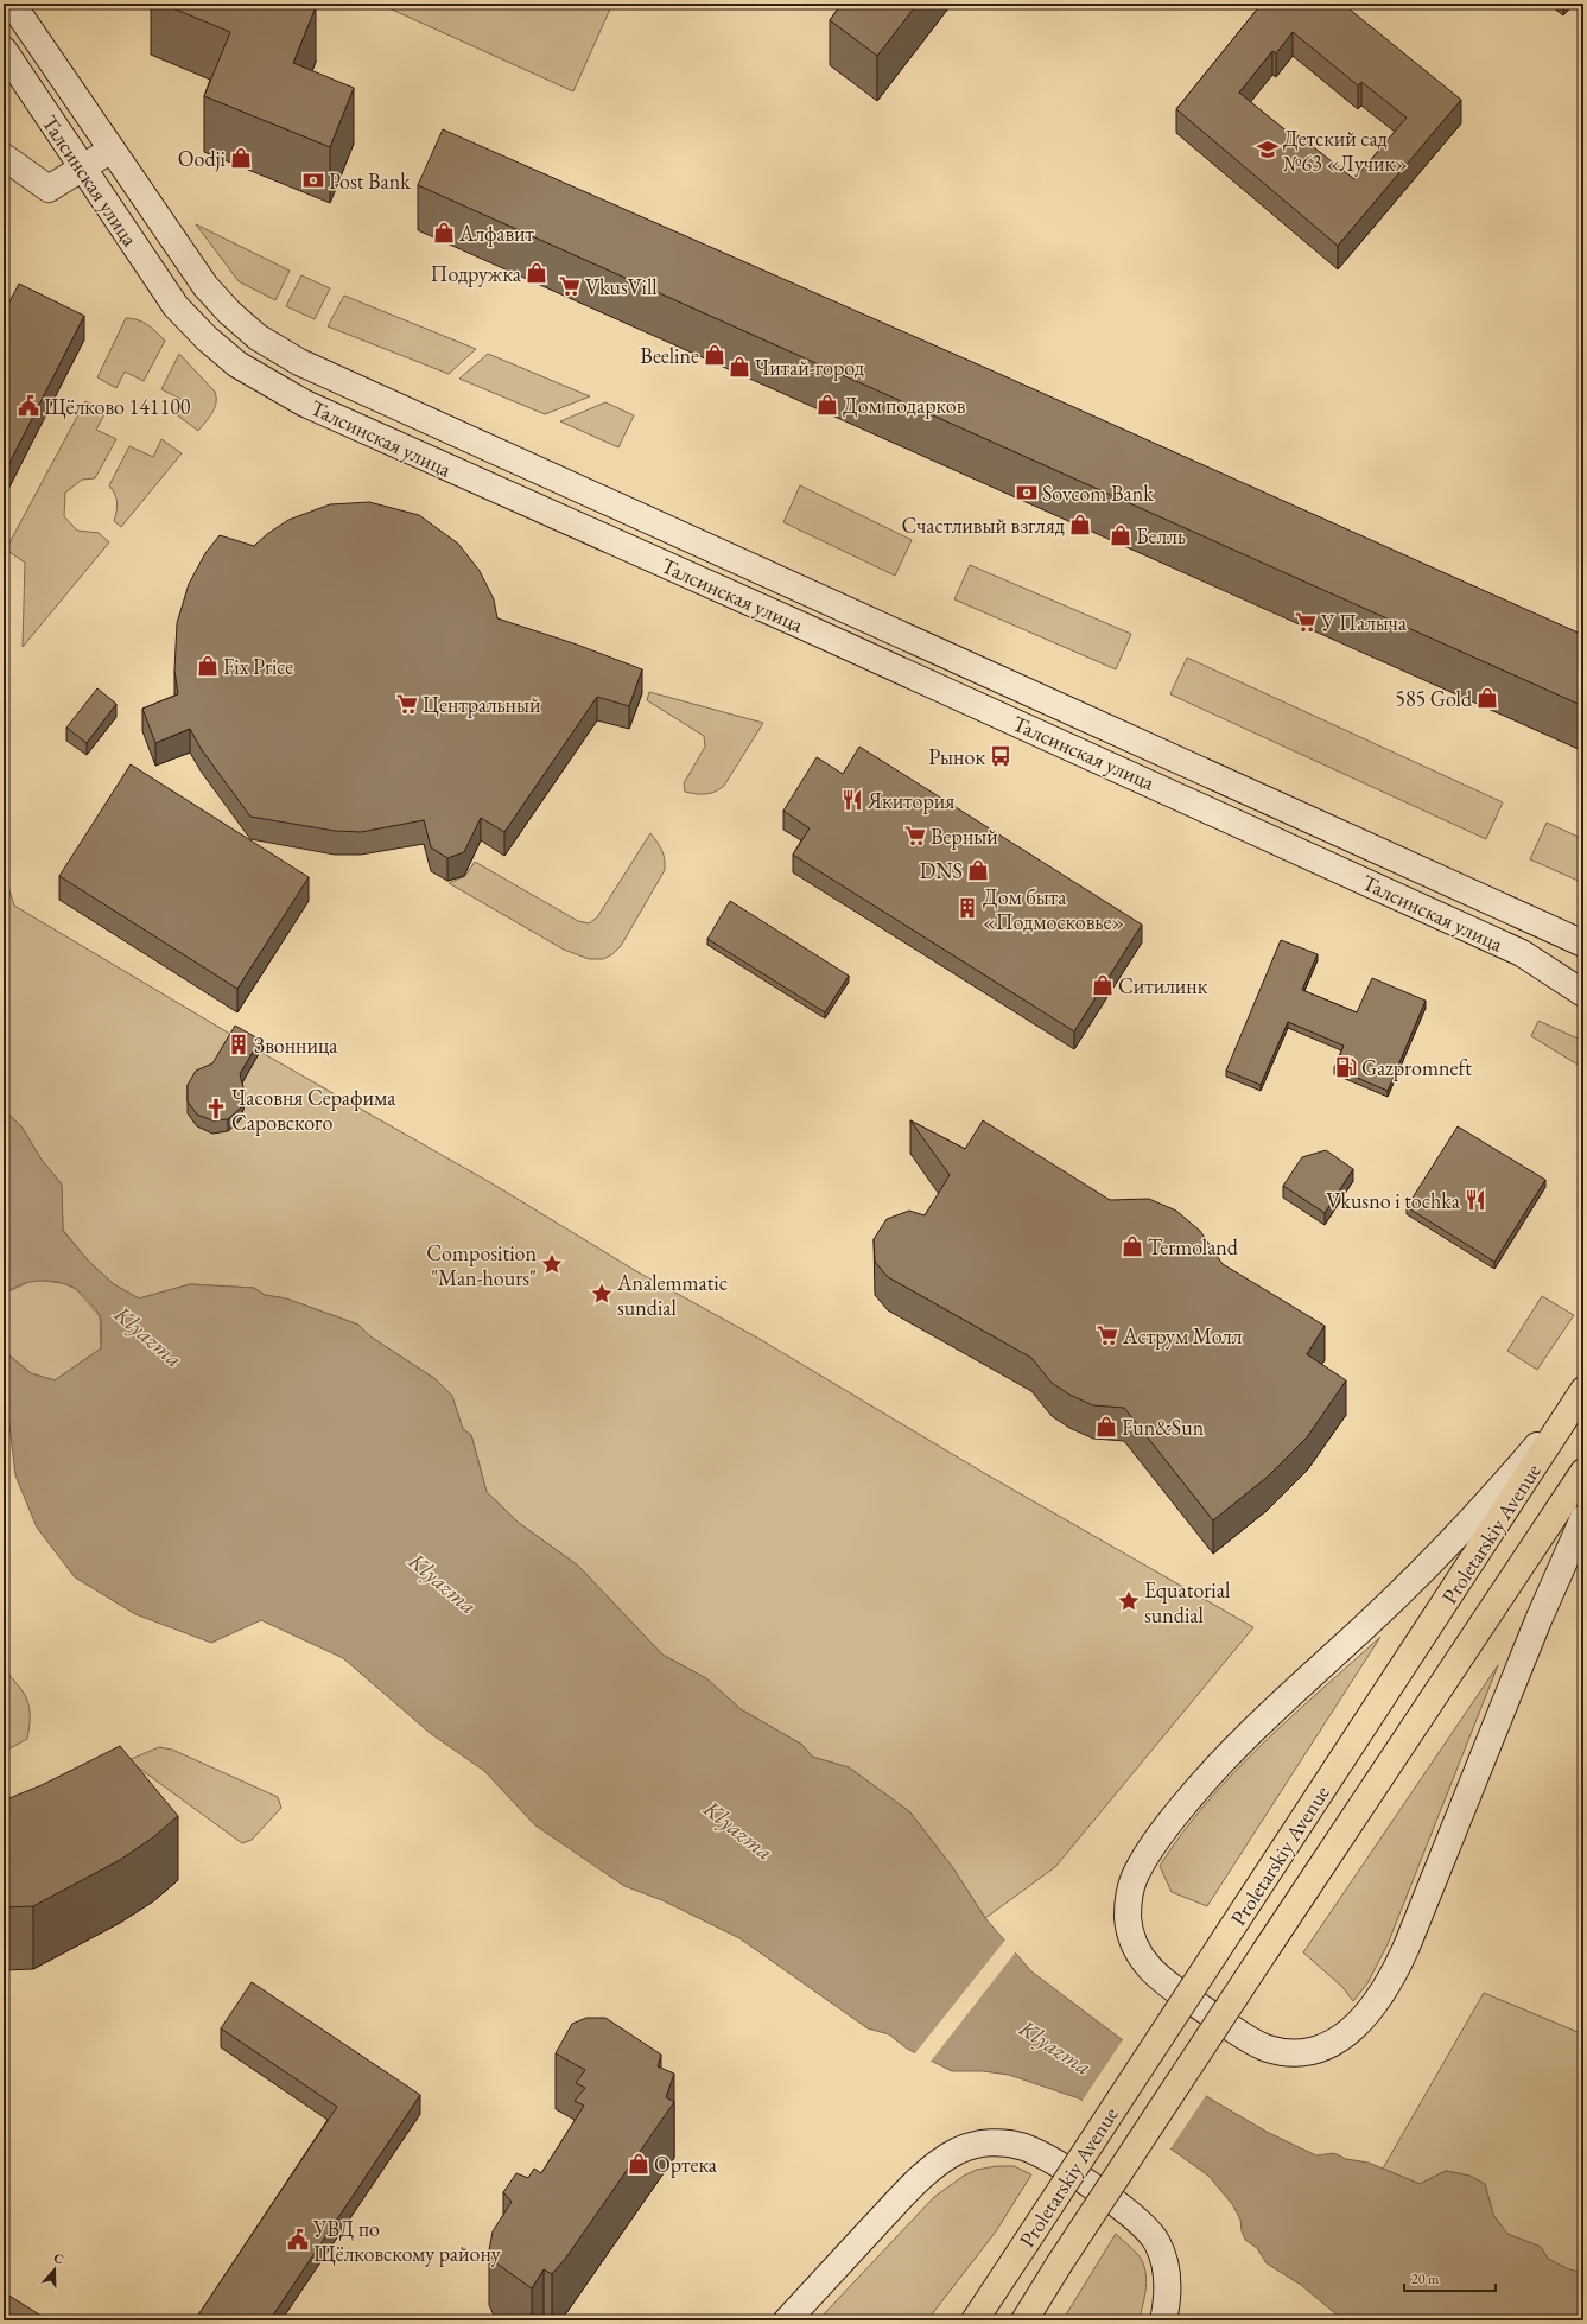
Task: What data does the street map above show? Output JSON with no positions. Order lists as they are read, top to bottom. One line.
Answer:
{"streets":{"main road":["Талсинская улица","Proletarskiy Avenue"]},"water":["Klyazma"],"places":{"school or university":["Детский сад №63 «Лучик»"],"shop":["Oodji","Алфавит","Подружка","Beeline","Читай-город","Дом подарков","Счастливый взгляд","Белль","Fix Price","585 Gold","DNS","Ситилинк","Termoland","Fun&Sun","Ортека"],"bank":["Post Bank","Sovcom Bank"],"supermarket":["VkusVill","У Палыча","Центральный","Верный","Аструм Молл"],"public building":["Щёлково 141100","УВД по Щёлковскому району"],"bus stop":["Рынок"],"restaurant":["Якитория","Vkusno i tochka"],"building":["Дом быта «Подмосковье»","Звонница"],"fuel station":["Gazpromneft"],"church":["Часовня Серафима Саровского"],"place":["Composition \"Man-hours\"","Analemmatic sundial","Equatorial sundial"]},"scale_bar":"20 m","north":"top"}
